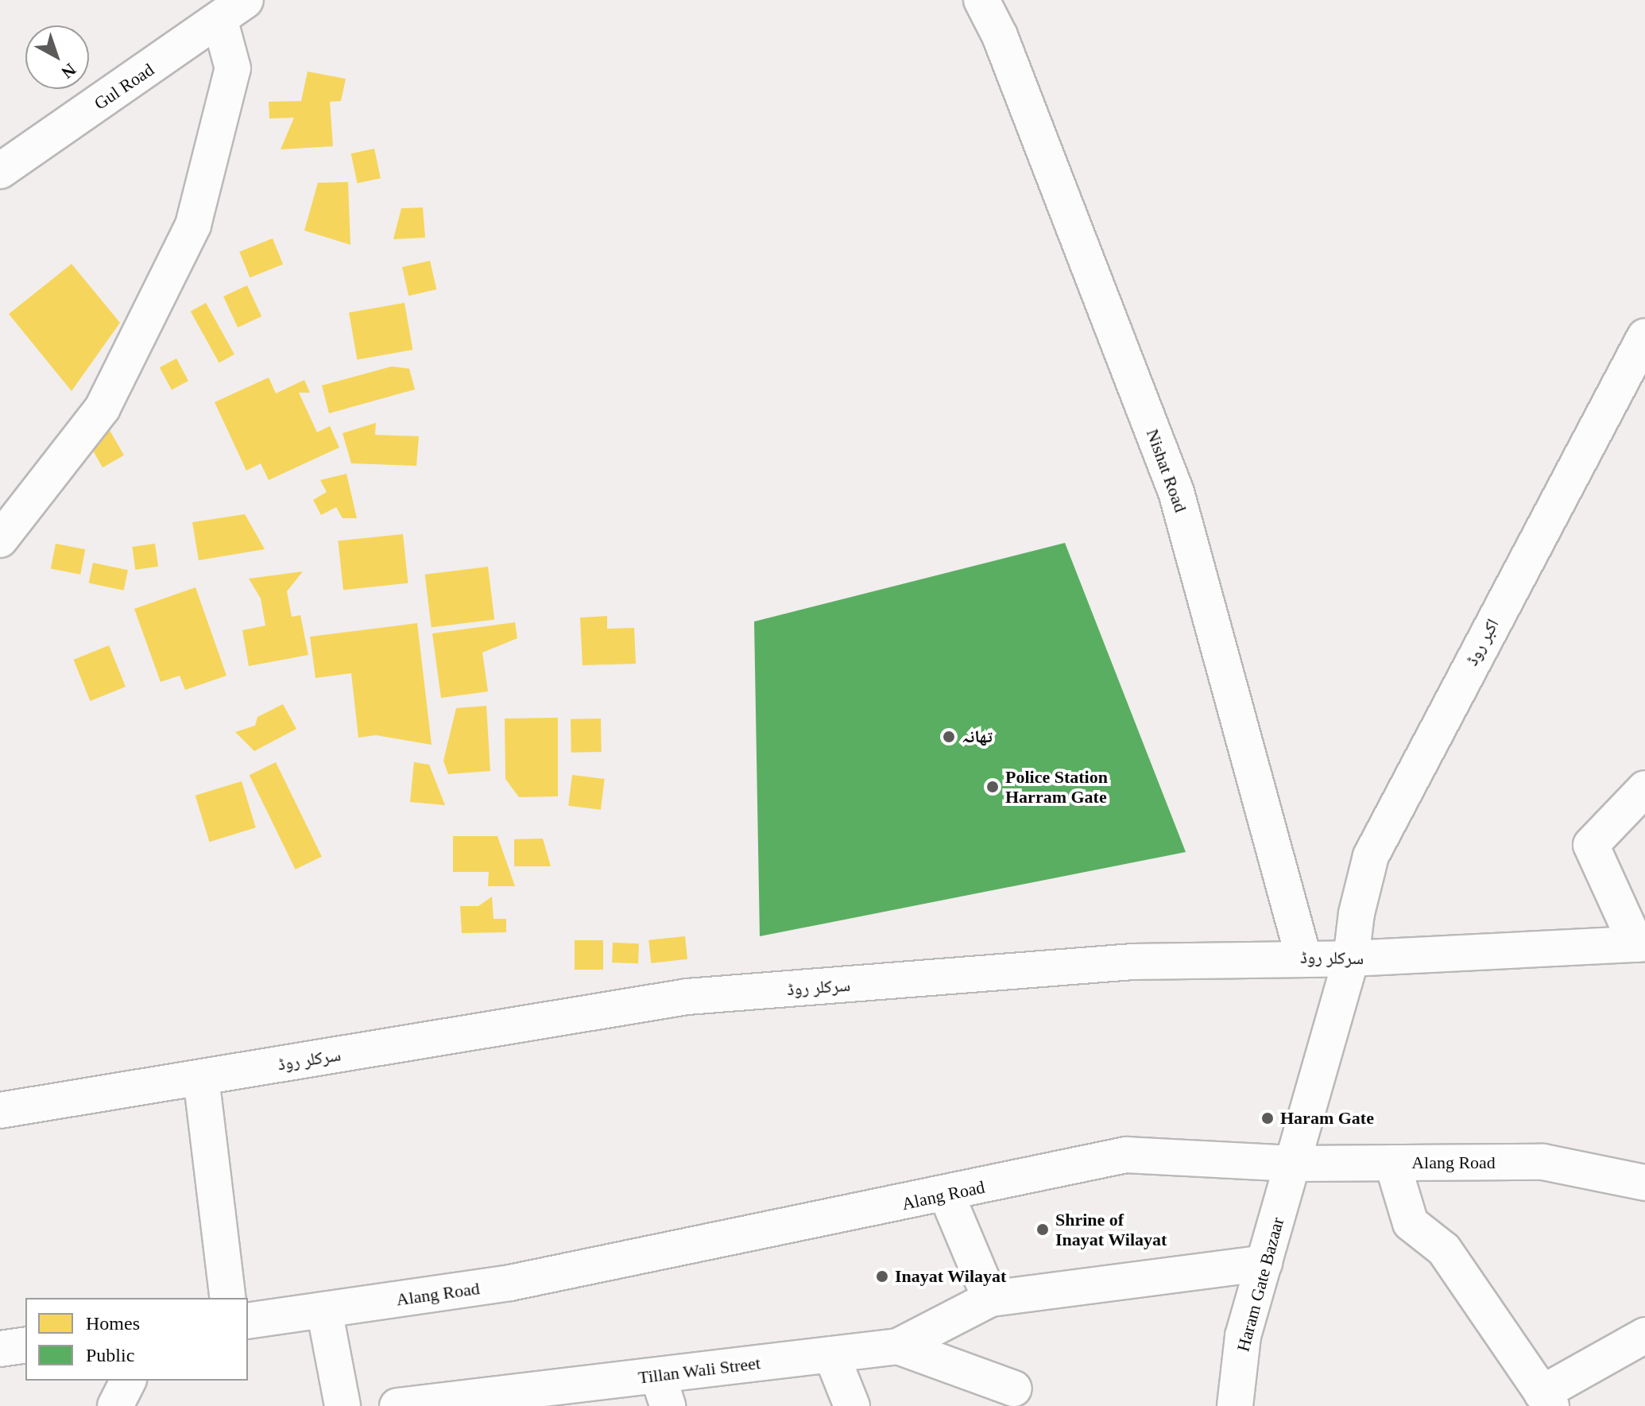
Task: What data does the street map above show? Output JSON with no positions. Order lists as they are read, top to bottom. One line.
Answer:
{"streets":{"street":["Gul Road","Nishat Road","اکبر روڈ","سرکلر روڈ","Alang Road","Haram Gate Bazaar","Tillan Wali Street"]},"crossings":[["Nishat Road","سرکلر روڈ"],["اکبر روڈ","سرکلر روڈ"],["اکبر روڈ","Alang Road"],["اکبر روڈ","Haram Gate Bazaar"],["Alang Road","Haram Gate Bazaar"],["Haram Gate Bazaar","Tillan Wali Street"]],"places":["تھانہ","Police Station Harram Gate","Haram Gate","Shrine of Inayat Wilayat","Inayat Wilayat"],"legend":["Homes","Public"],"north":"bottom right"}
